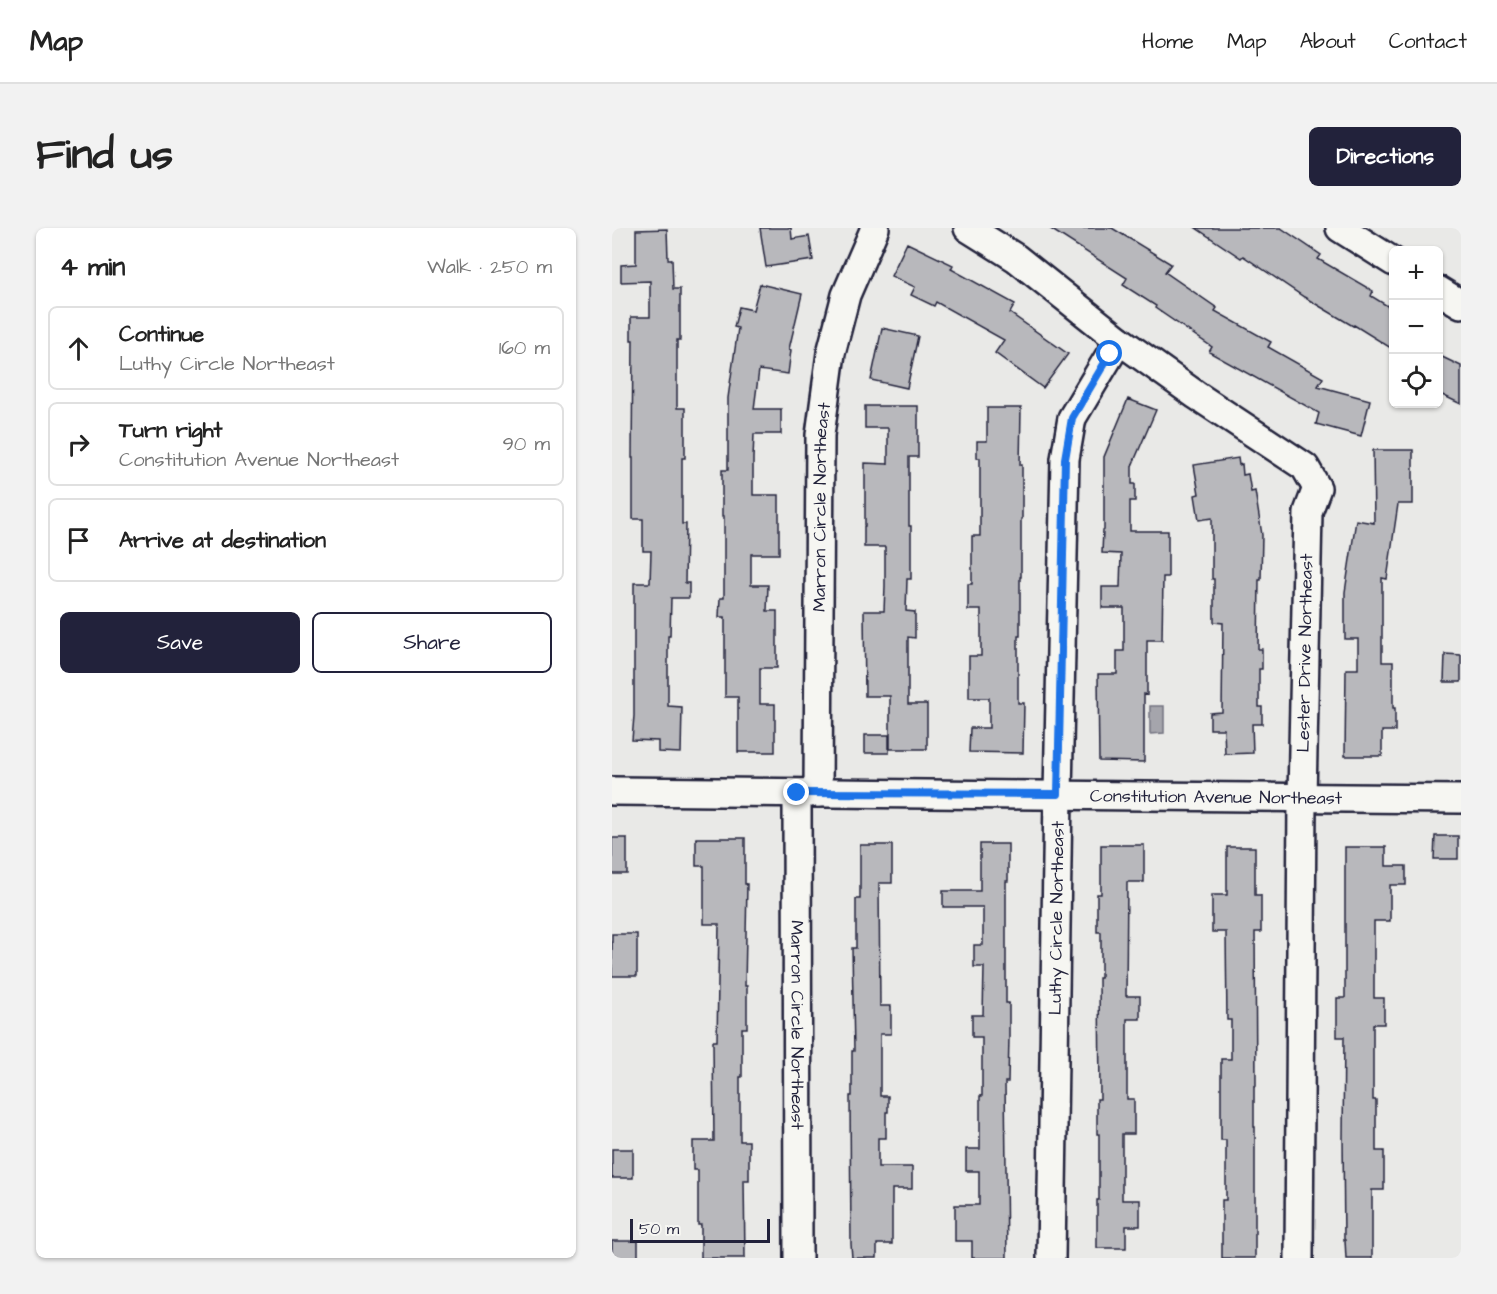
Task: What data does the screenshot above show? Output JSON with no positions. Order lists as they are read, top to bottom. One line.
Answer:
{"streets":{"street":["Marron Circle Northeast","Lester Drive Northeast","Constitution Avenue Northeast","Luthy Circle Northeast"]},"crossings":[["Marron Circle Northeast","Constitution Avenue Northeast"],["Lester Drive Northeast","Constitution Avenue Northeast"],["Lester Drive Northeast","Luthy Circle Northeast"],["Constitution Avenue Northeast","Luthy Circle Northeast"]],"scale_bar":"50 m","page":{"header":"Map","nav":["Home","Map","About","Contact"],"title":"Find us","buttons":["Directions",["Save","Share"]],"heading":["4 min","Walk · 250 m"],"map_buttons":["+","−"],"list":[["Continue","Luthy Circle Northeast","160 m"],["Turn right","Constitution Avenue Northeast","90 m"],"Arrive at destination"],"scale":"50 m"}}
